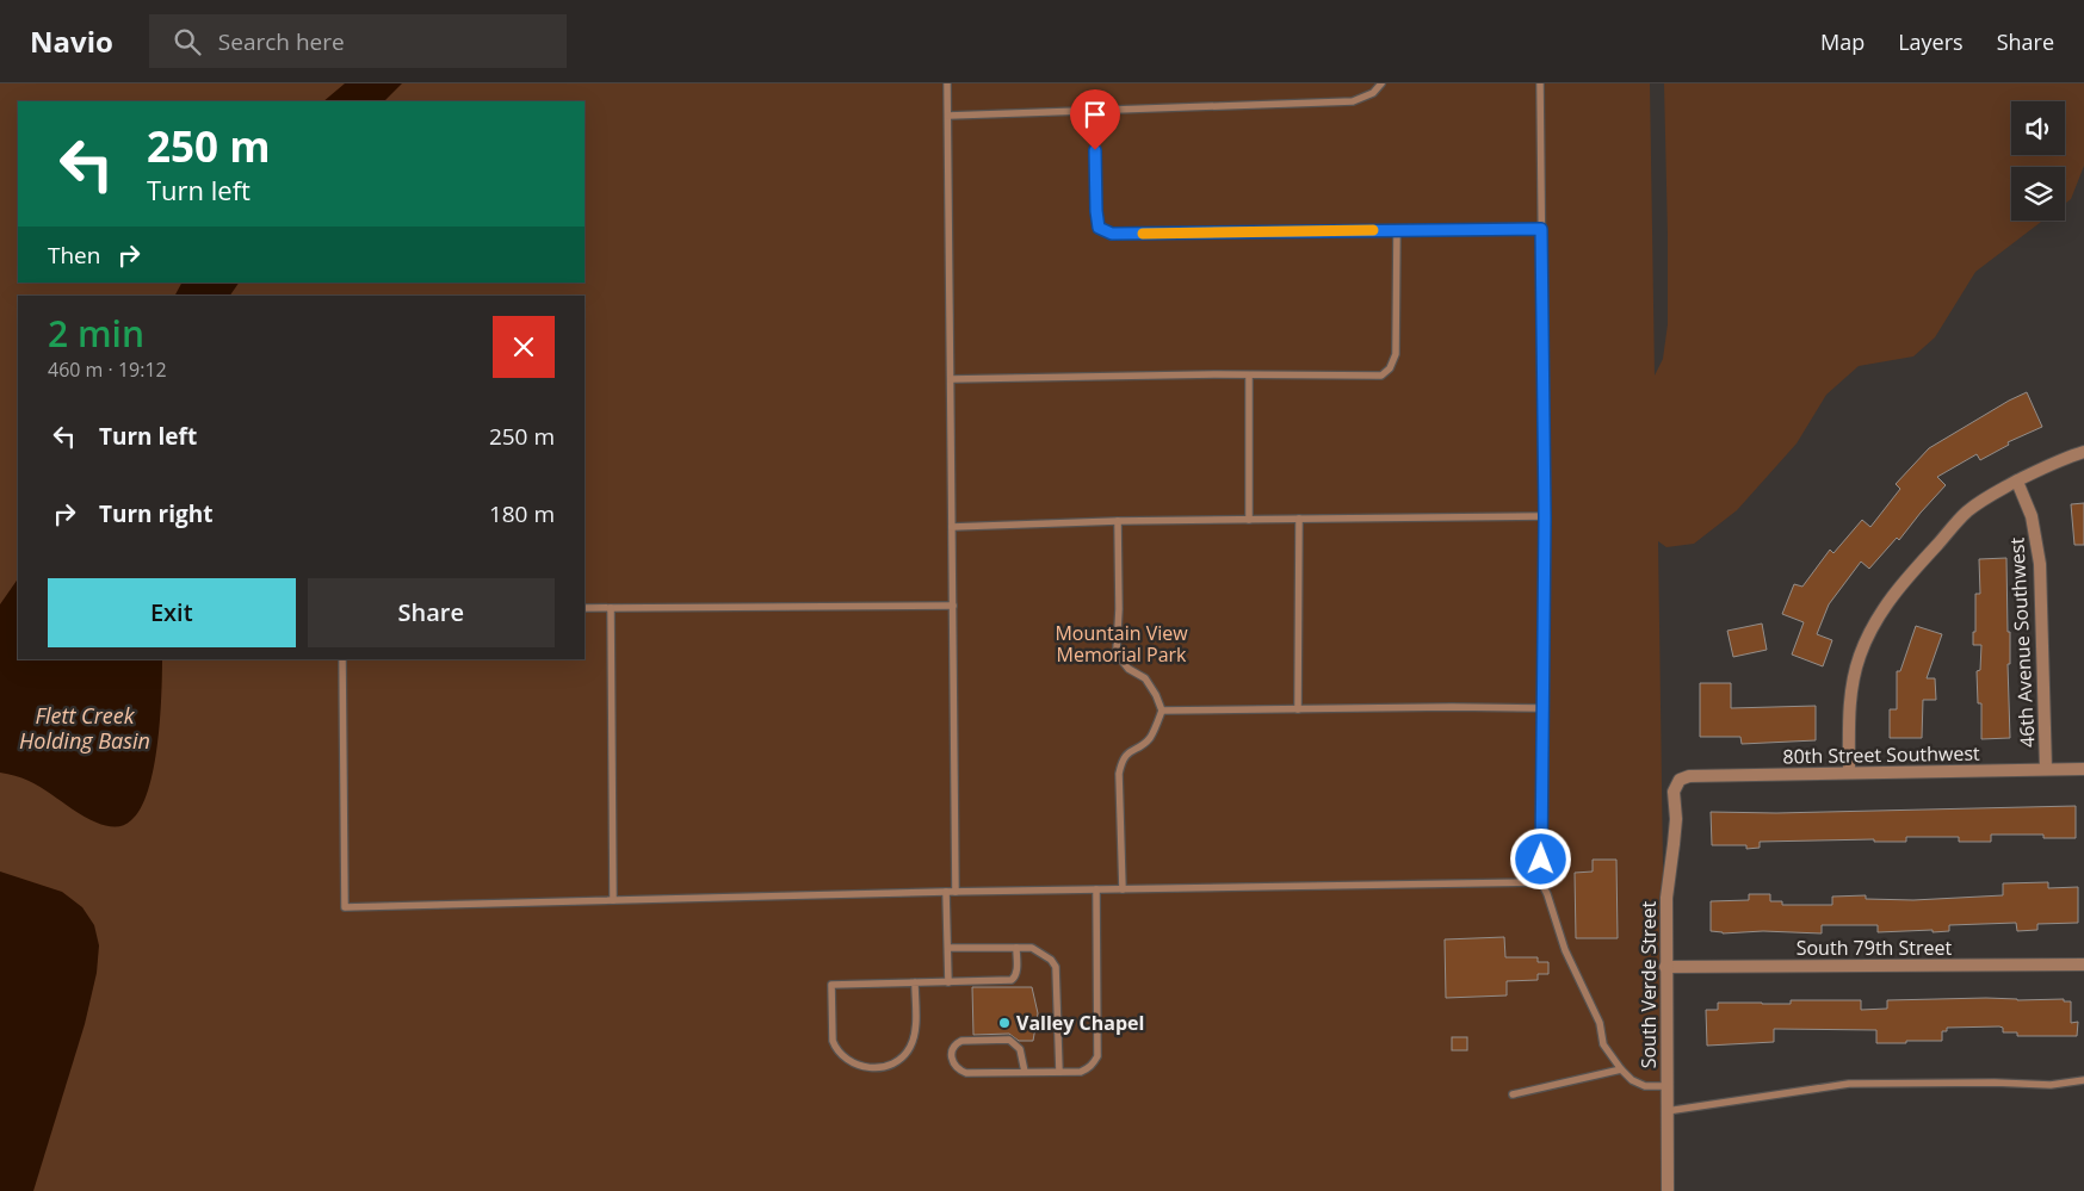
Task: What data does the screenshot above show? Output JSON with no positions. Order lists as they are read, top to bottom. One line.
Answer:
{"streets":{"street":["46th Avenue Southwest","80th Street Southwest","South 79th Street","South Verde Street"]},"crossings":[["46th Avenue Southwest","80th Street Southwest"],["80th Street Southwest","South Verde Street"],["South 79th Street","South Verde Street"]],"water":["Flett Creek Holding Basin"],"parks":["Mountain View Memorial Park"],"places":["Valley Chapel"],"page":{"header":"Navio","search":"Search here","nav":["Map","Layers","Share"],"turn":["250 m","Turn left"],"then":"Then","heading":["2 min","460 m · 19:12"],"list":[{"name":"Turn left","value":"250 m"},{"name":"Turn right","value":"180 m"}],"buttons":["Exit","Share"]}}
